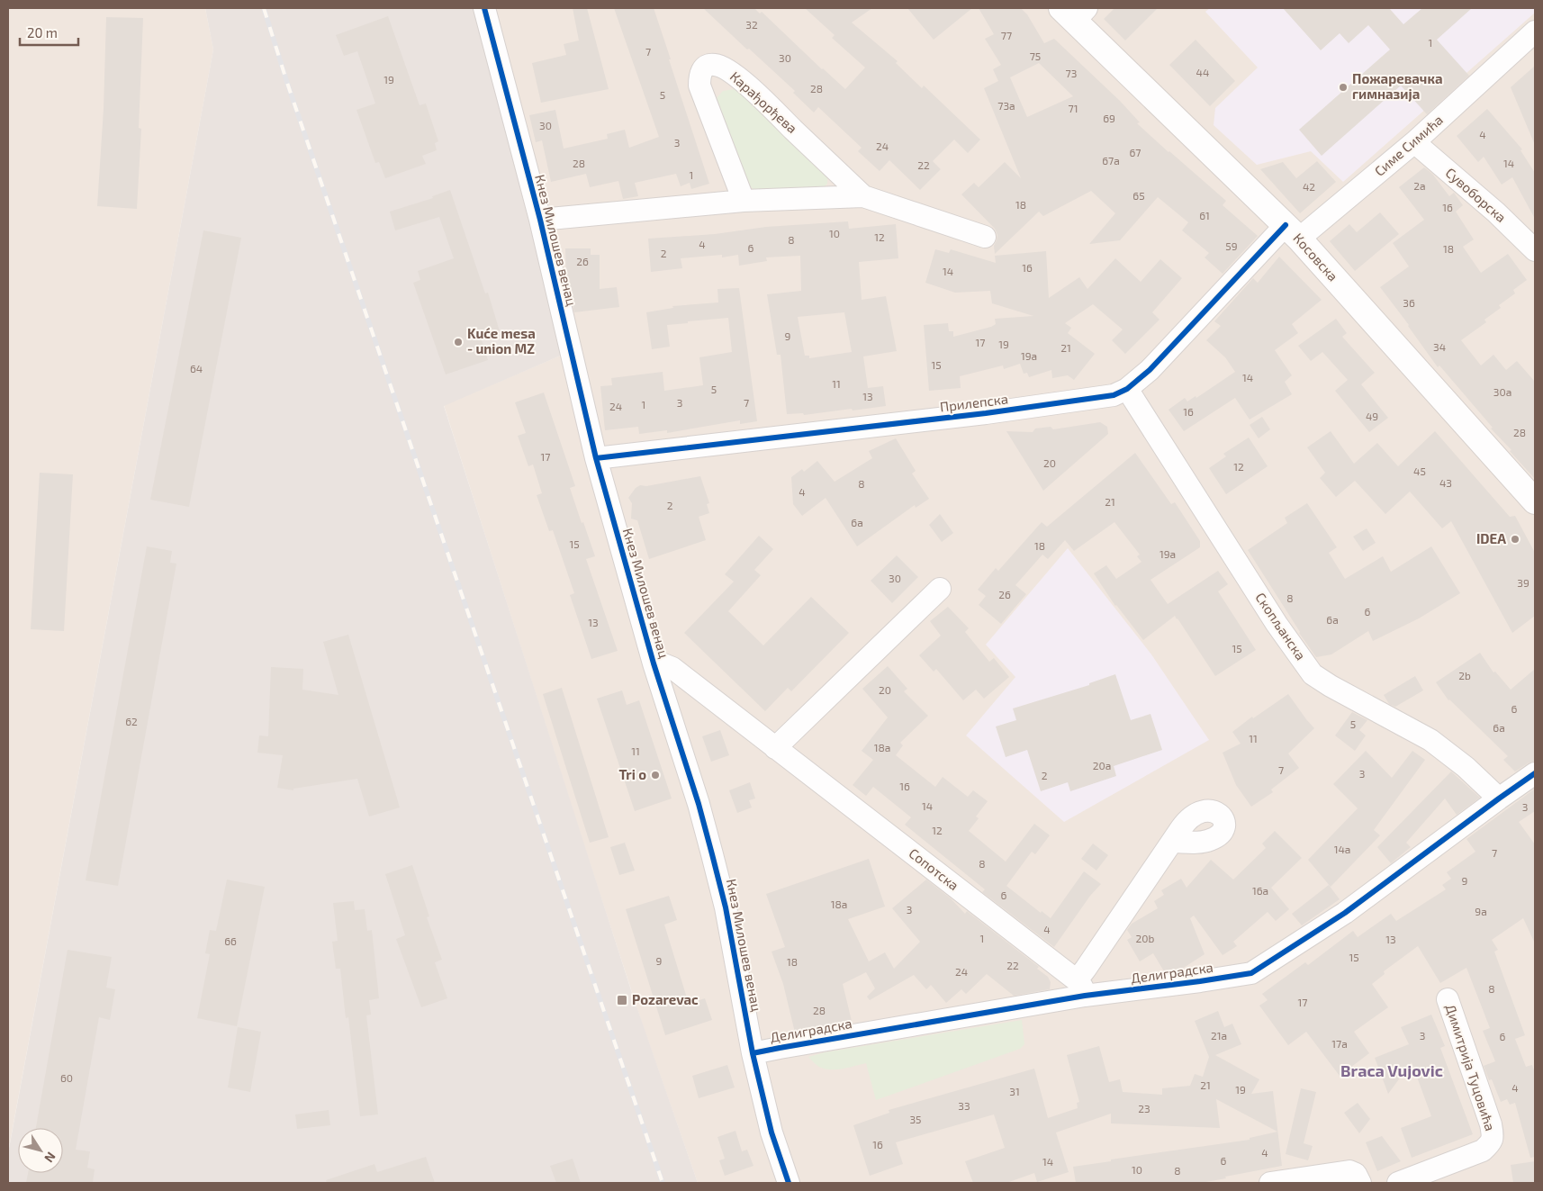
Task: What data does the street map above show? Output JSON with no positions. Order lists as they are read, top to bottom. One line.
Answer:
{"streets":{"main road":["Косовска"],"street":["Карађорђева","Симе Симића","Сувоборска","Кнез Милошев венац","Прилепска","Скопљанска","Сопотска","Делиградска","Димитрија Туцовића"]},"crossings":[["Карађорђева","Кнез Милошев венац"],["Симе Симића","Сувоборска"],["Симе Симића","Косовска"],["Симе Симића","Прилепска"],["Кнез Милошев венац","Прилепска"],["Кнез Милошев венац","Сопотска"],["Кнез Милошев венац","Делиградска"],["Косовска","Прилепска"],["Прилепска","Скопљанска"],["Скопљанска","Делиградска"],["Сопотска","Делиградска"]],"districts":["Braca Vujovic"],"places":{"other":["Пожаревачка гимназија","Kuće mesa - union MZ","IDEA","Tri o"],"transit":["Pozarevac"]},"house_numbers":["32","77","1","7","75","30","44","73","19","28","5","73a","71","69","30","4","3","24","67","67a","28","14","22","1","2a","42","65","18","16","61","10","12","8","4","59","6","18","2","26","16","14","36","9","17","19","34","21","19a","15","64","14","11","5","30a","13","3","7","1","24","16","49","28","17","20","12","45","43","8","4","21","2","6a","15","18","19a","30","39","26","8","6","6a","13","15","2b","20","6","62","5","6a","11","18a","11","20a","7","3","2","16","14","3","12","14a","7","8","9","16a","6","18a","3","9a","4","1","20b","13","66","15","9","18","22","24","8","17","28","21a","3","6","17a","60","21","4","19","31","33","23","35","16","4","6","14","10","8"],"scale_bar":"20 m","north":"bottom right"}
